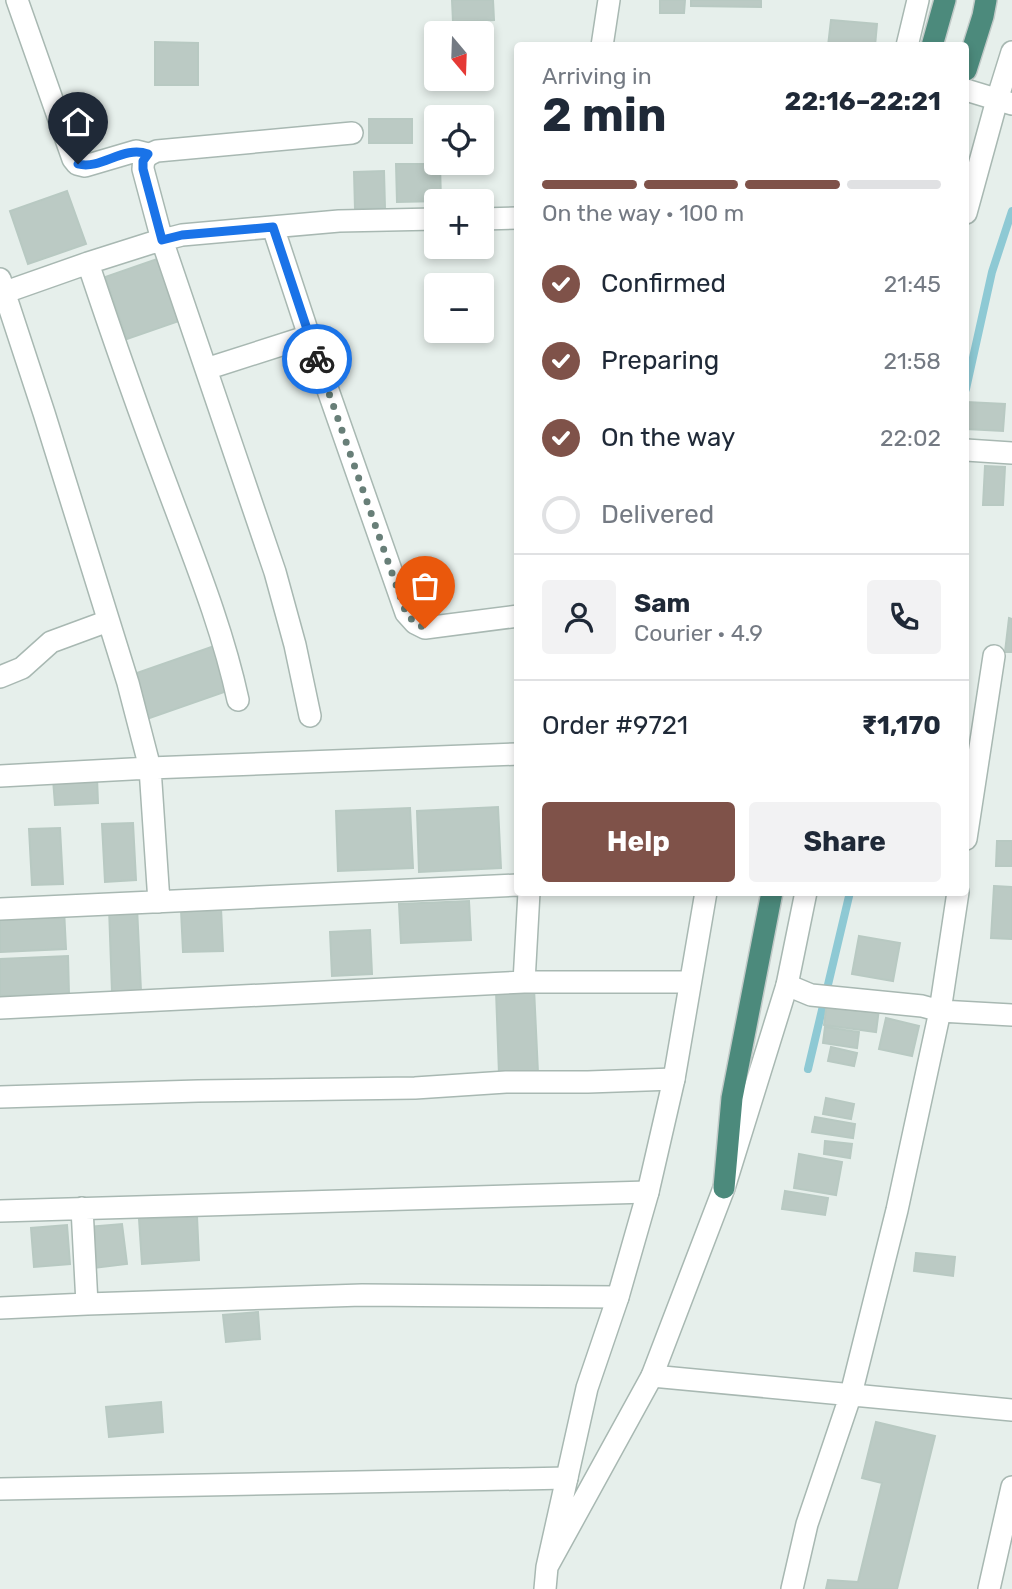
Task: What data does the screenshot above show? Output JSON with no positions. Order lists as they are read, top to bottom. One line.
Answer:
{"north":"bottom","page":{"map_buttons":["+","−"],"heading":["2 min","Arriving in","22:16–22:21"],"panel":["Sam","Courier · 4.9","Order #9721","₹1,170"],"bar":"On the way · 100 m","list":[["Confirmed","21:45"],["Preparing","21:58"],["On the way","22:02"],"Delivered"],"buttons":["Help","Share"]}}
